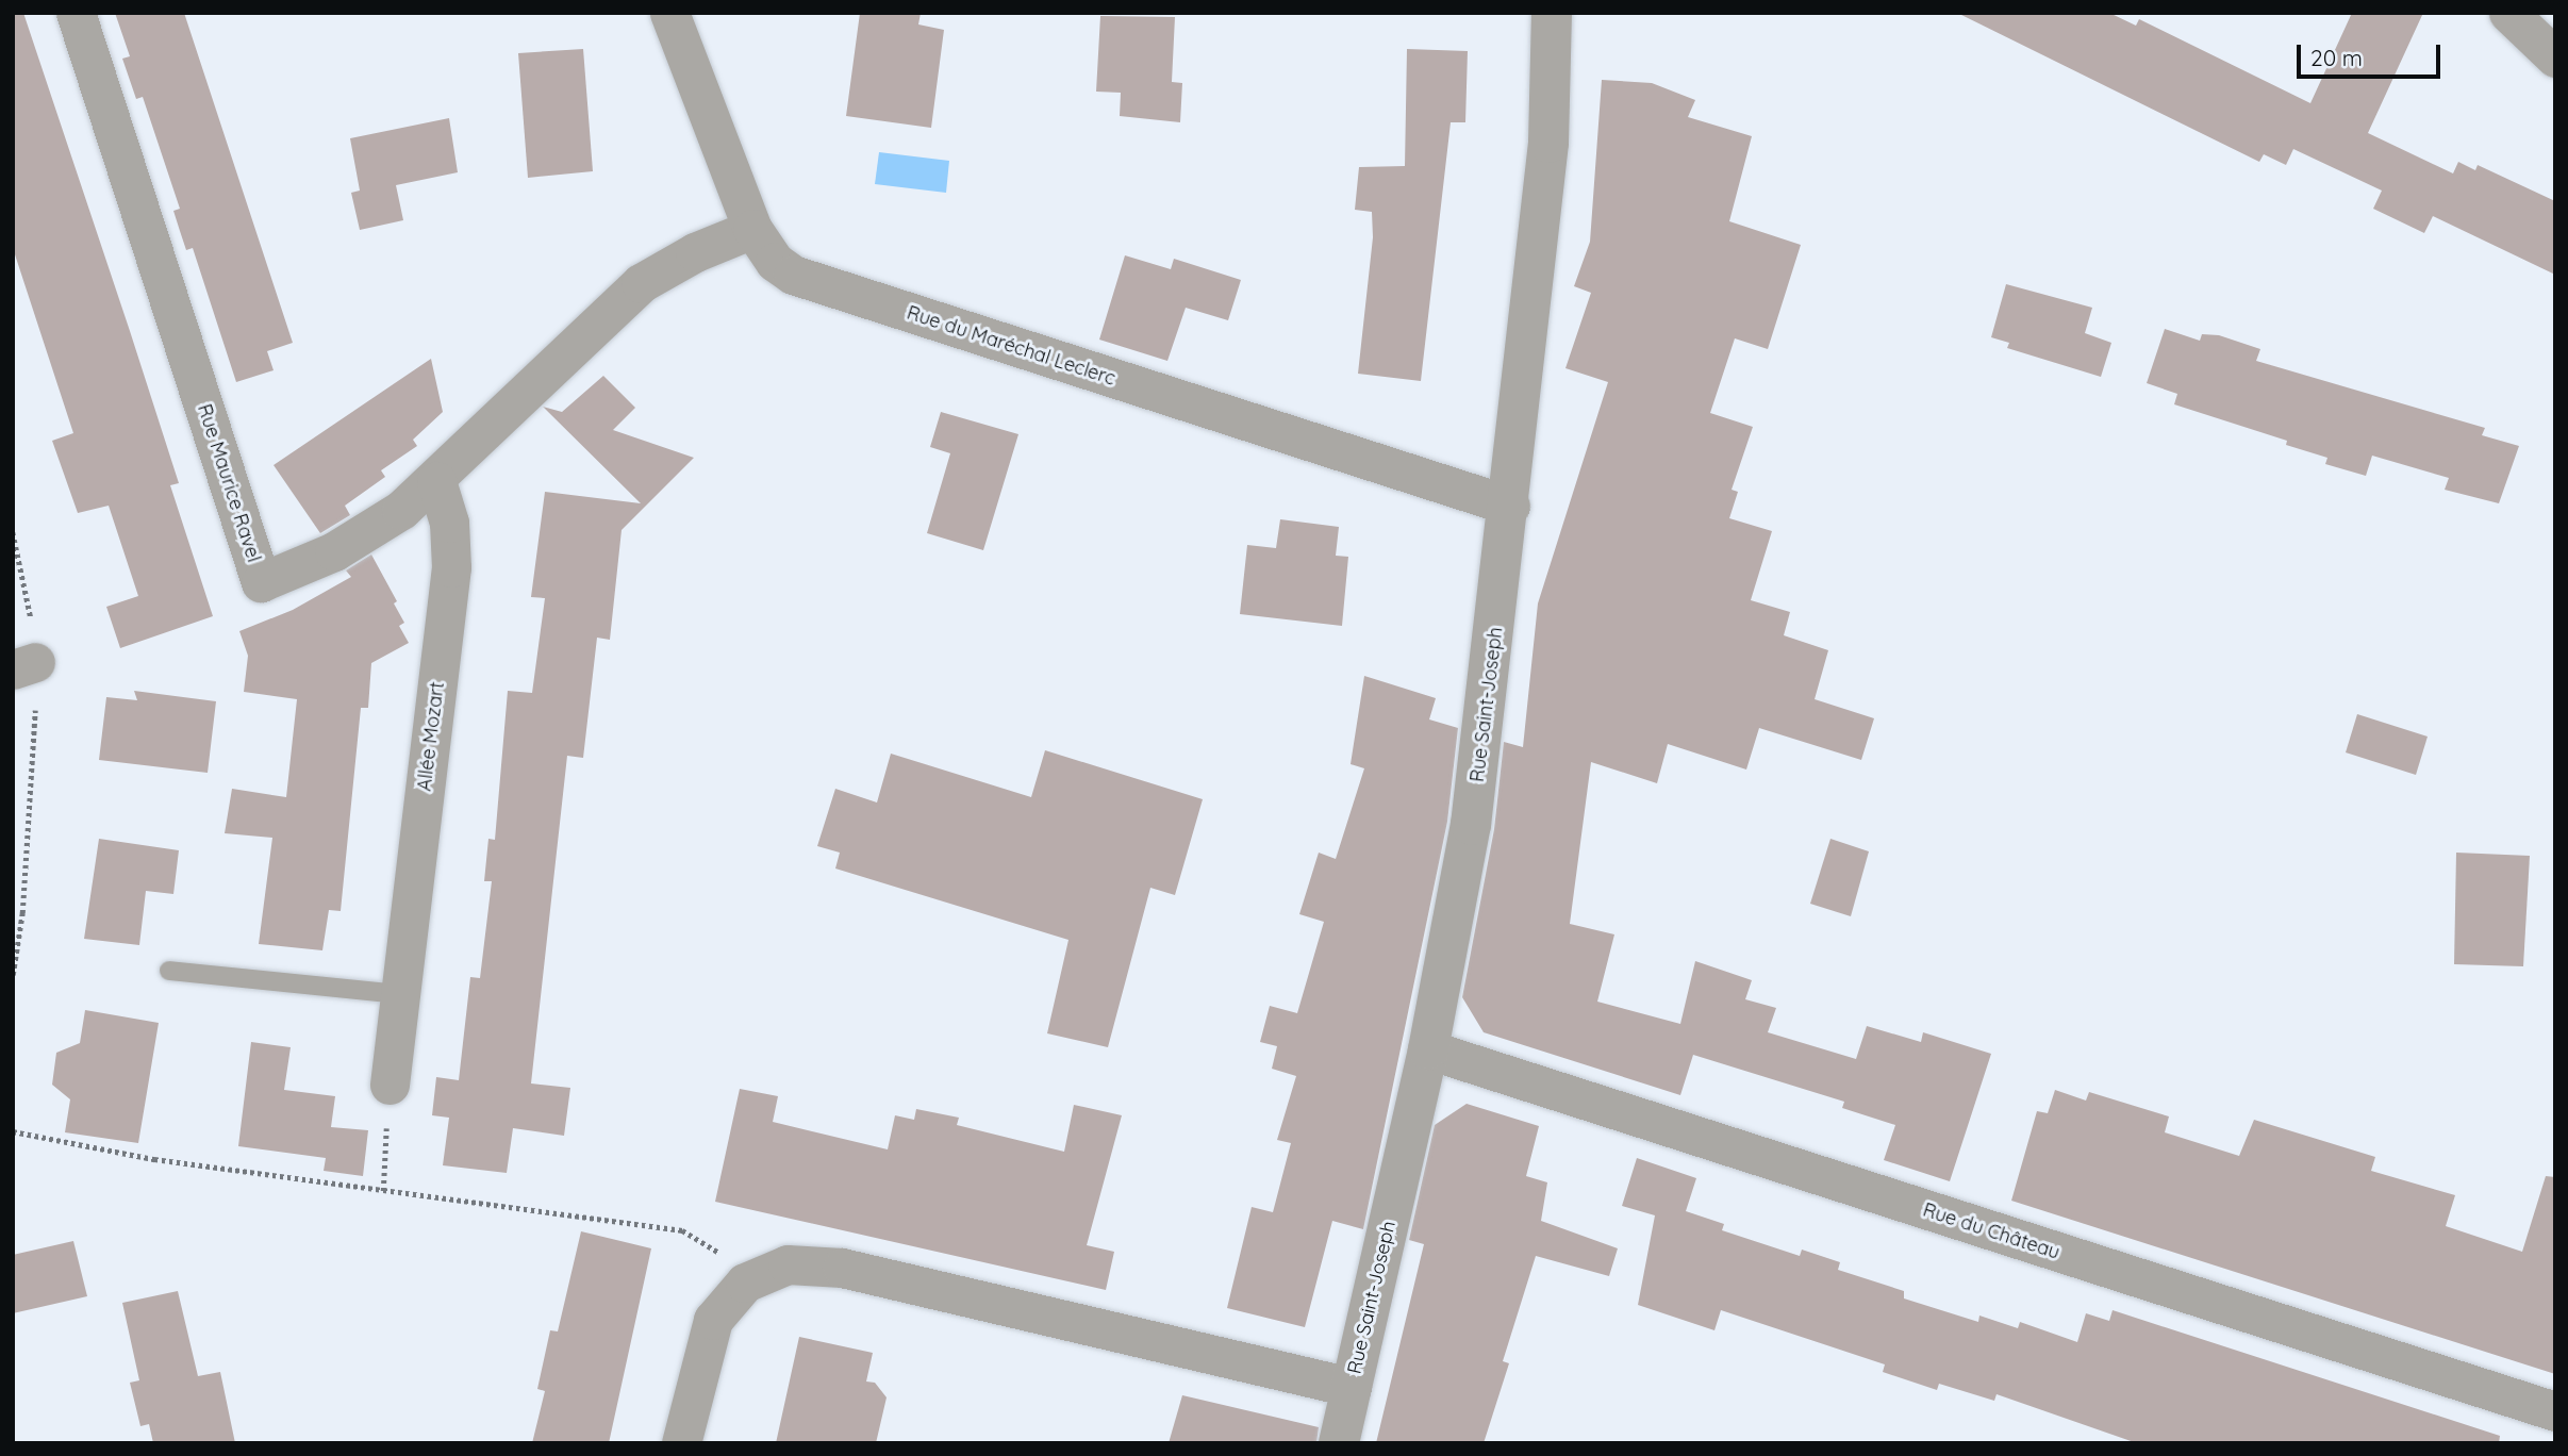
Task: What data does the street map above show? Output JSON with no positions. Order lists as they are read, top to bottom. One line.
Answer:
{"streets":{"street":["Rue du Maréchal Leclerc","Rue Maurice Ravel","Rue Saint-Joseph","Allée Mozart","Rue du Château"]},"crossings":[["Rue du Maréchal Leclerc","Rue Maurice Ravel"],["Rue du Maréchal Leclerc","Rue Saint-Joseph"],["Rue Maurice Ravel","Allée Mozart"],["Rue Saint-Joseph","Rue du Château"]],"scale_bar":"20 m"}
